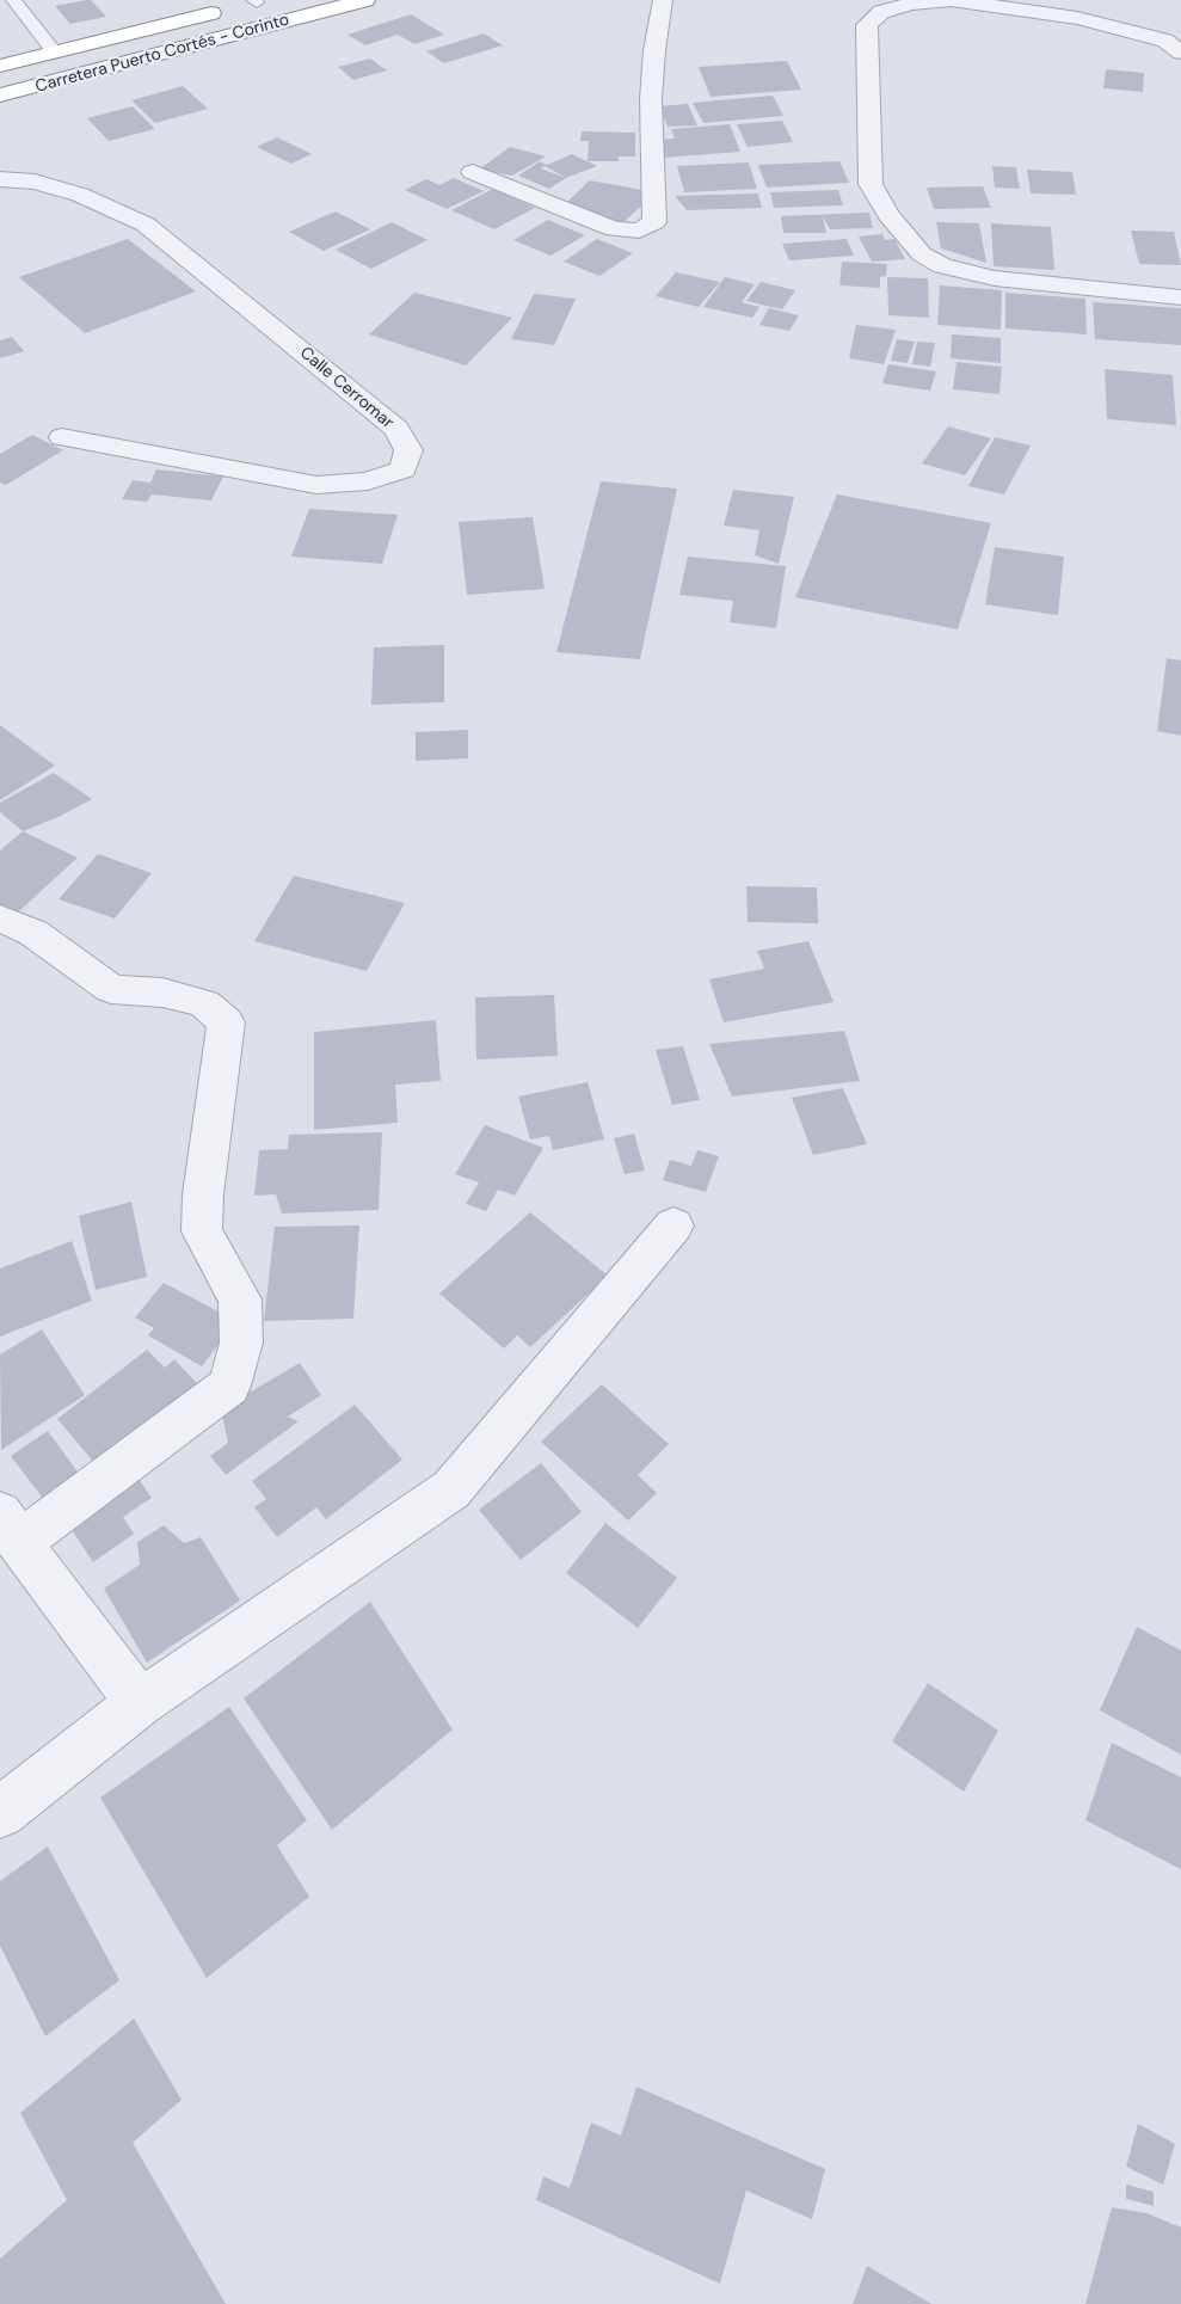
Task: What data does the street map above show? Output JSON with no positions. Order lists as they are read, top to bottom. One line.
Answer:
{"streets":{"highway":["Carretera Puerto Cortés - Corinto"],"street":["Calle Cerromar"]}}
